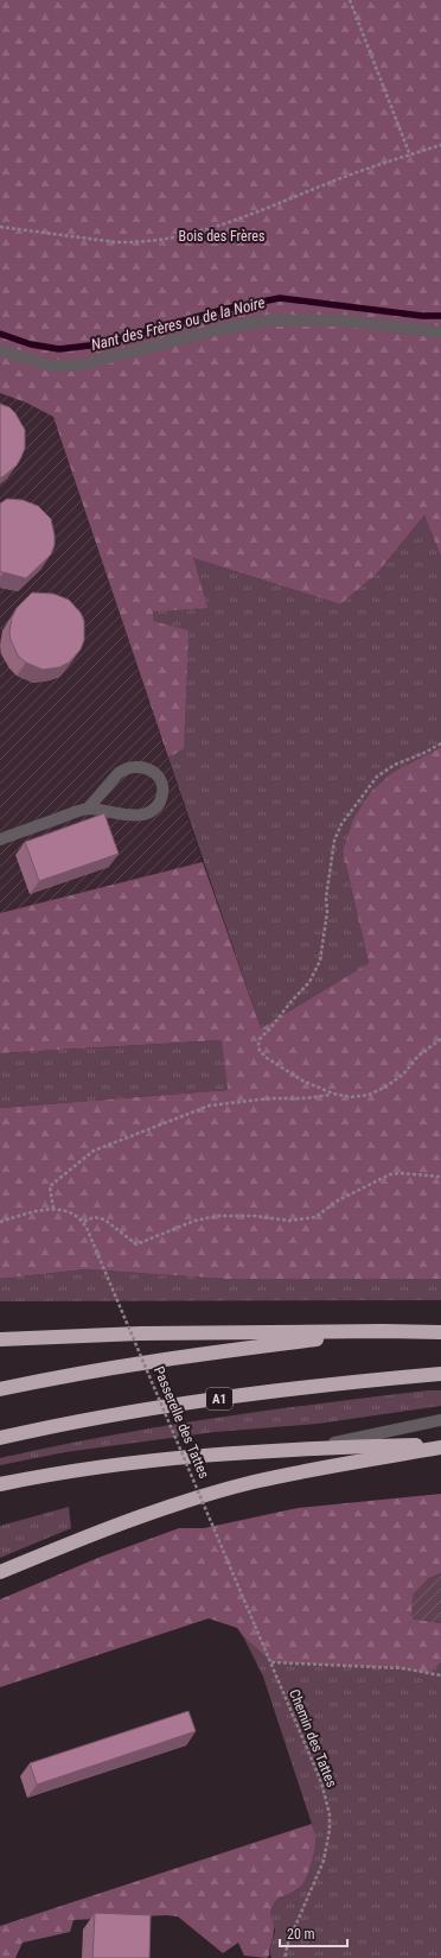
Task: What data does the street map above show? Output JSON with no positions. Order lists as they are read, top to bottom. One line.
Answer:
{"streets":{"highway":["A1"],"path":["Passerelle des Tattes","Chemin des Tattes"]},"crossings":[["Passerelle des Tattes","Chemin des Tattes"]],"water":["Nant des Frères ou de la Noire"],"parks":["Bois des Frères"],"scale_bar":"20 m"}
